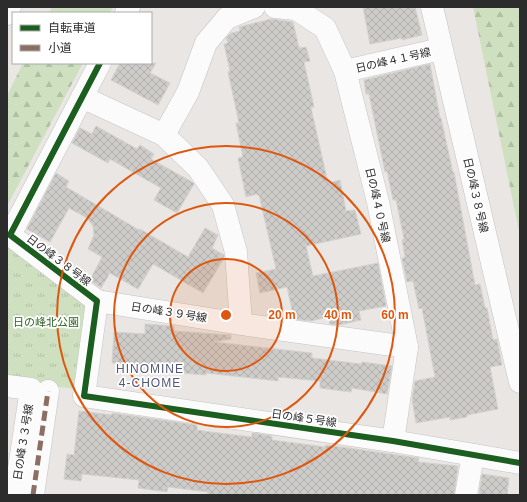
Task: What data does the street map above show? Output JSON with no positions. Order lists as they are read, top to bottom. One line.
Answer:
{"streets":{"street":["日の峰４１号線","日の峰３８号線","日の峰４０号線","日の峰３９号線","日の峰５号線","日の峰３３号線"]},"crossings":[["日の峰４１号線","日の峰３８号線"],["日の峰４１号線","日の峰４０号線"],["日の峰３８号線","日の峰３９号線"],["日の峰３８号線","日の峰５号線"],["日の峰４０号線","日の峰３９号線"],["日の峰４０号線","日の峰５号線"],["日の峰３９号線","日の峰５号線"]],"districts":["HINOMINE 4-CHOME"],"parks":["日の峰北公園"],"legend":["自転車道","小道"],"rings":["20 m","40 m","60 m"]}
